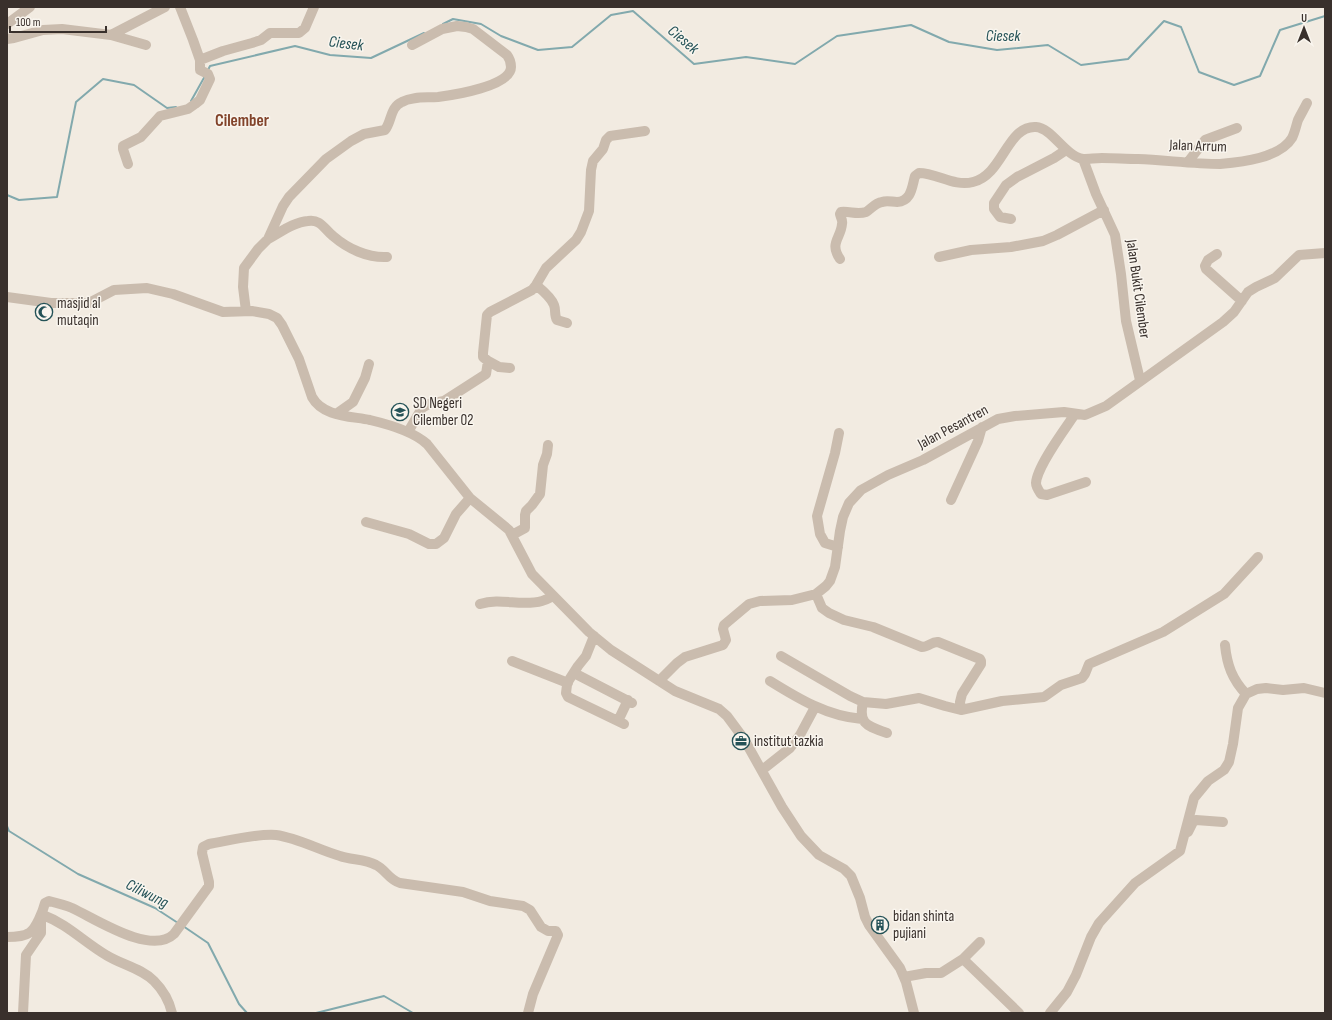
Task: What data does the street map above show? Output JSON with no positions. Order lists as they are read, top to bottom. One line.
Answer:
{"streets":{"street":["Jalan Arrum","Jalan Bukit Cilember","Jalan Pesantren"]},"crossings":[["Jalan Arrum","Jalan Bukit Cilember"],["Jalan Bukit Cilember","Jalan Pesantren"]],"districts":["Cilember"],"water":["Ciesek","Ciliwung"],"places":{"mosque":["masjid al mutaqin"],"school or university":["SD Negeri Cilember 02"],"office":["institut tazkia"],"building":["bidan shinta pujiani"]},"scale_bar":"100 m","north":"top"}
